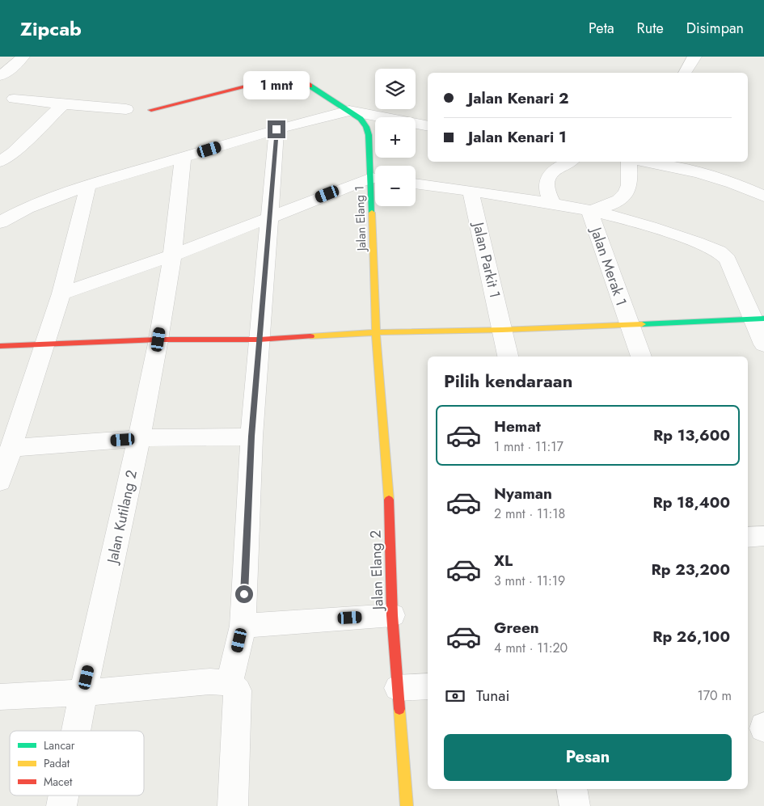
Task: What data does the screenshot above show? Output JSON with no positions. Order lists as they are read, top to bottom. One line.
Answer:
{"streets":{"street":["Jalan Elang 1","Jalan Parkit 1","Jalan Merak 1","Jalan Kutilang 2","Jalan Elang 2"]},"crossings":[["Jalan Elang 1","Jalan Elang 2"]],"legend":["Lancar","Padat","Macet"],"page":{"header":"Zipcab","nav":["Peta","Rute","Disimpan"],"map_buttons":["+","−"],"bubble":"1 mnt","banner":["Jalan Kenari 2","Jalan Kenari 1"],"heading":"Pilih kendaraan","list":[{"name":"Hemat","note":"1 mnt · 11:17","value":"Rp 13,600"},{"name":"Nyaman","note":"2 mnt · 11:18","value":"Rp 18,400"},{"name":"XL","note":"3 mnt · 11:19","value":"Rp 23,200"},{"name":"Green","note":"4 mnt · 11:20","value":"Rp 26,100"}],"pay":["Tunai","170 m"],"buttons":"Pesan"}}
